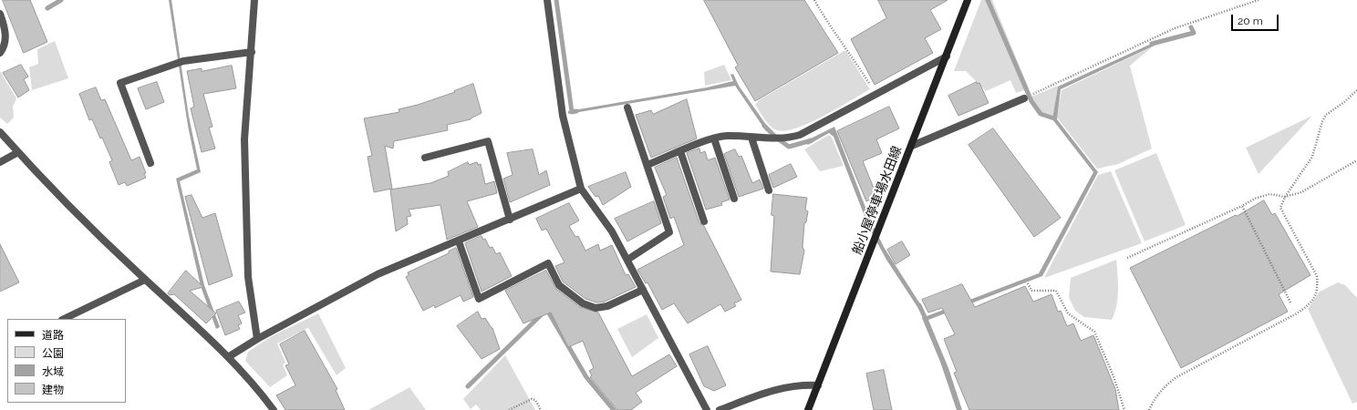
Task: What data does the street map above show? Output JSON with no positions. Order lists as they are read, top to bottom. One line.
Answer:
{"streets":{"main road":["船小屋停車場水田線"]},"legend":["道路","公園","水域","建物"],"scale_bar":"20 m"}
